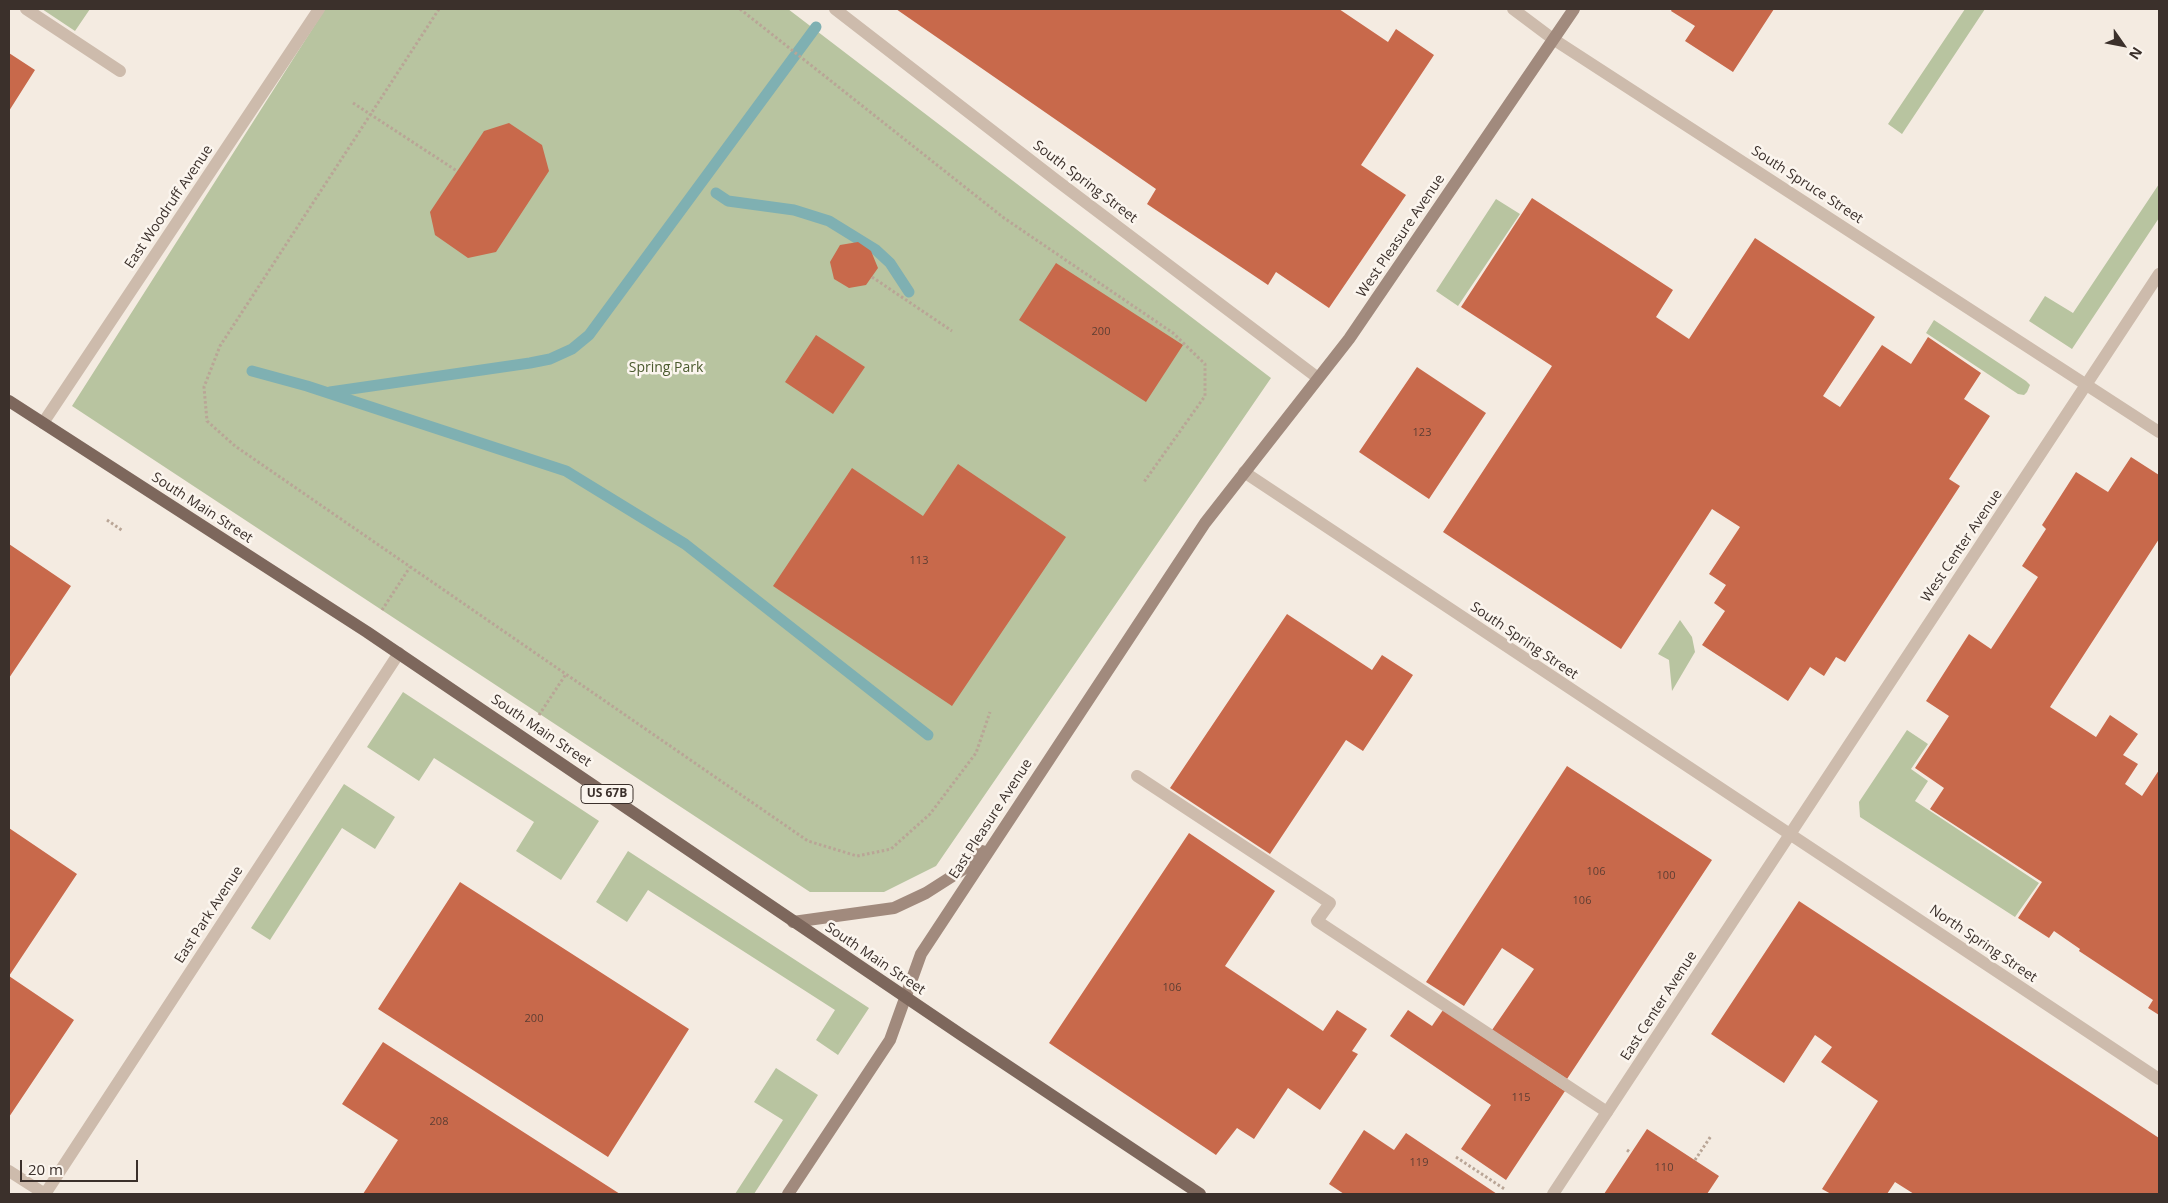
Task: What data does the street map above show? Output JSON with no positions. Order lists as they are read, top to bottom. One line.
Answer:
{"streets":{"main road":["South Main Street","US 67B"],"street":["South Spring Street","South Spruce Street","East Woodruff Avenue","West Pleasure Avenue","West Center Avenue","East Pleasure Avenue","East Park Avenue","North Spring Street","East Center Avenue"]},"crossings":[["South Spring Street","West Pleasure Avenue"],["South Spring Street","West Center Avenue"],["South Spring Street","East Pleasure Avenue"],["South Spring Street","North Spring Street"],["South Spring Street","East Center Avenue"],["South Spruce Street","West Pleasure Avenue"],["South Spruce Street","West Center Avenue"],["East Woodruff Avenue","South Main Street"],["West Pleasure Avenue","East Pleasure Avenue"],["South Main Street","East Pleasure Avenue"],["South Main Street","East Park Avenue"],["West Center Avenue","North Spring Street"],["West Center Avenue","East Center Avenue"],["North Spring Street","East Center Avenue"]],"parks":["Spring Park"],"house_numbers":["200","123","113","106","100","106","106","200","115","208","119","110"],"scale_bar":"20 m","north":"bottom right"}
